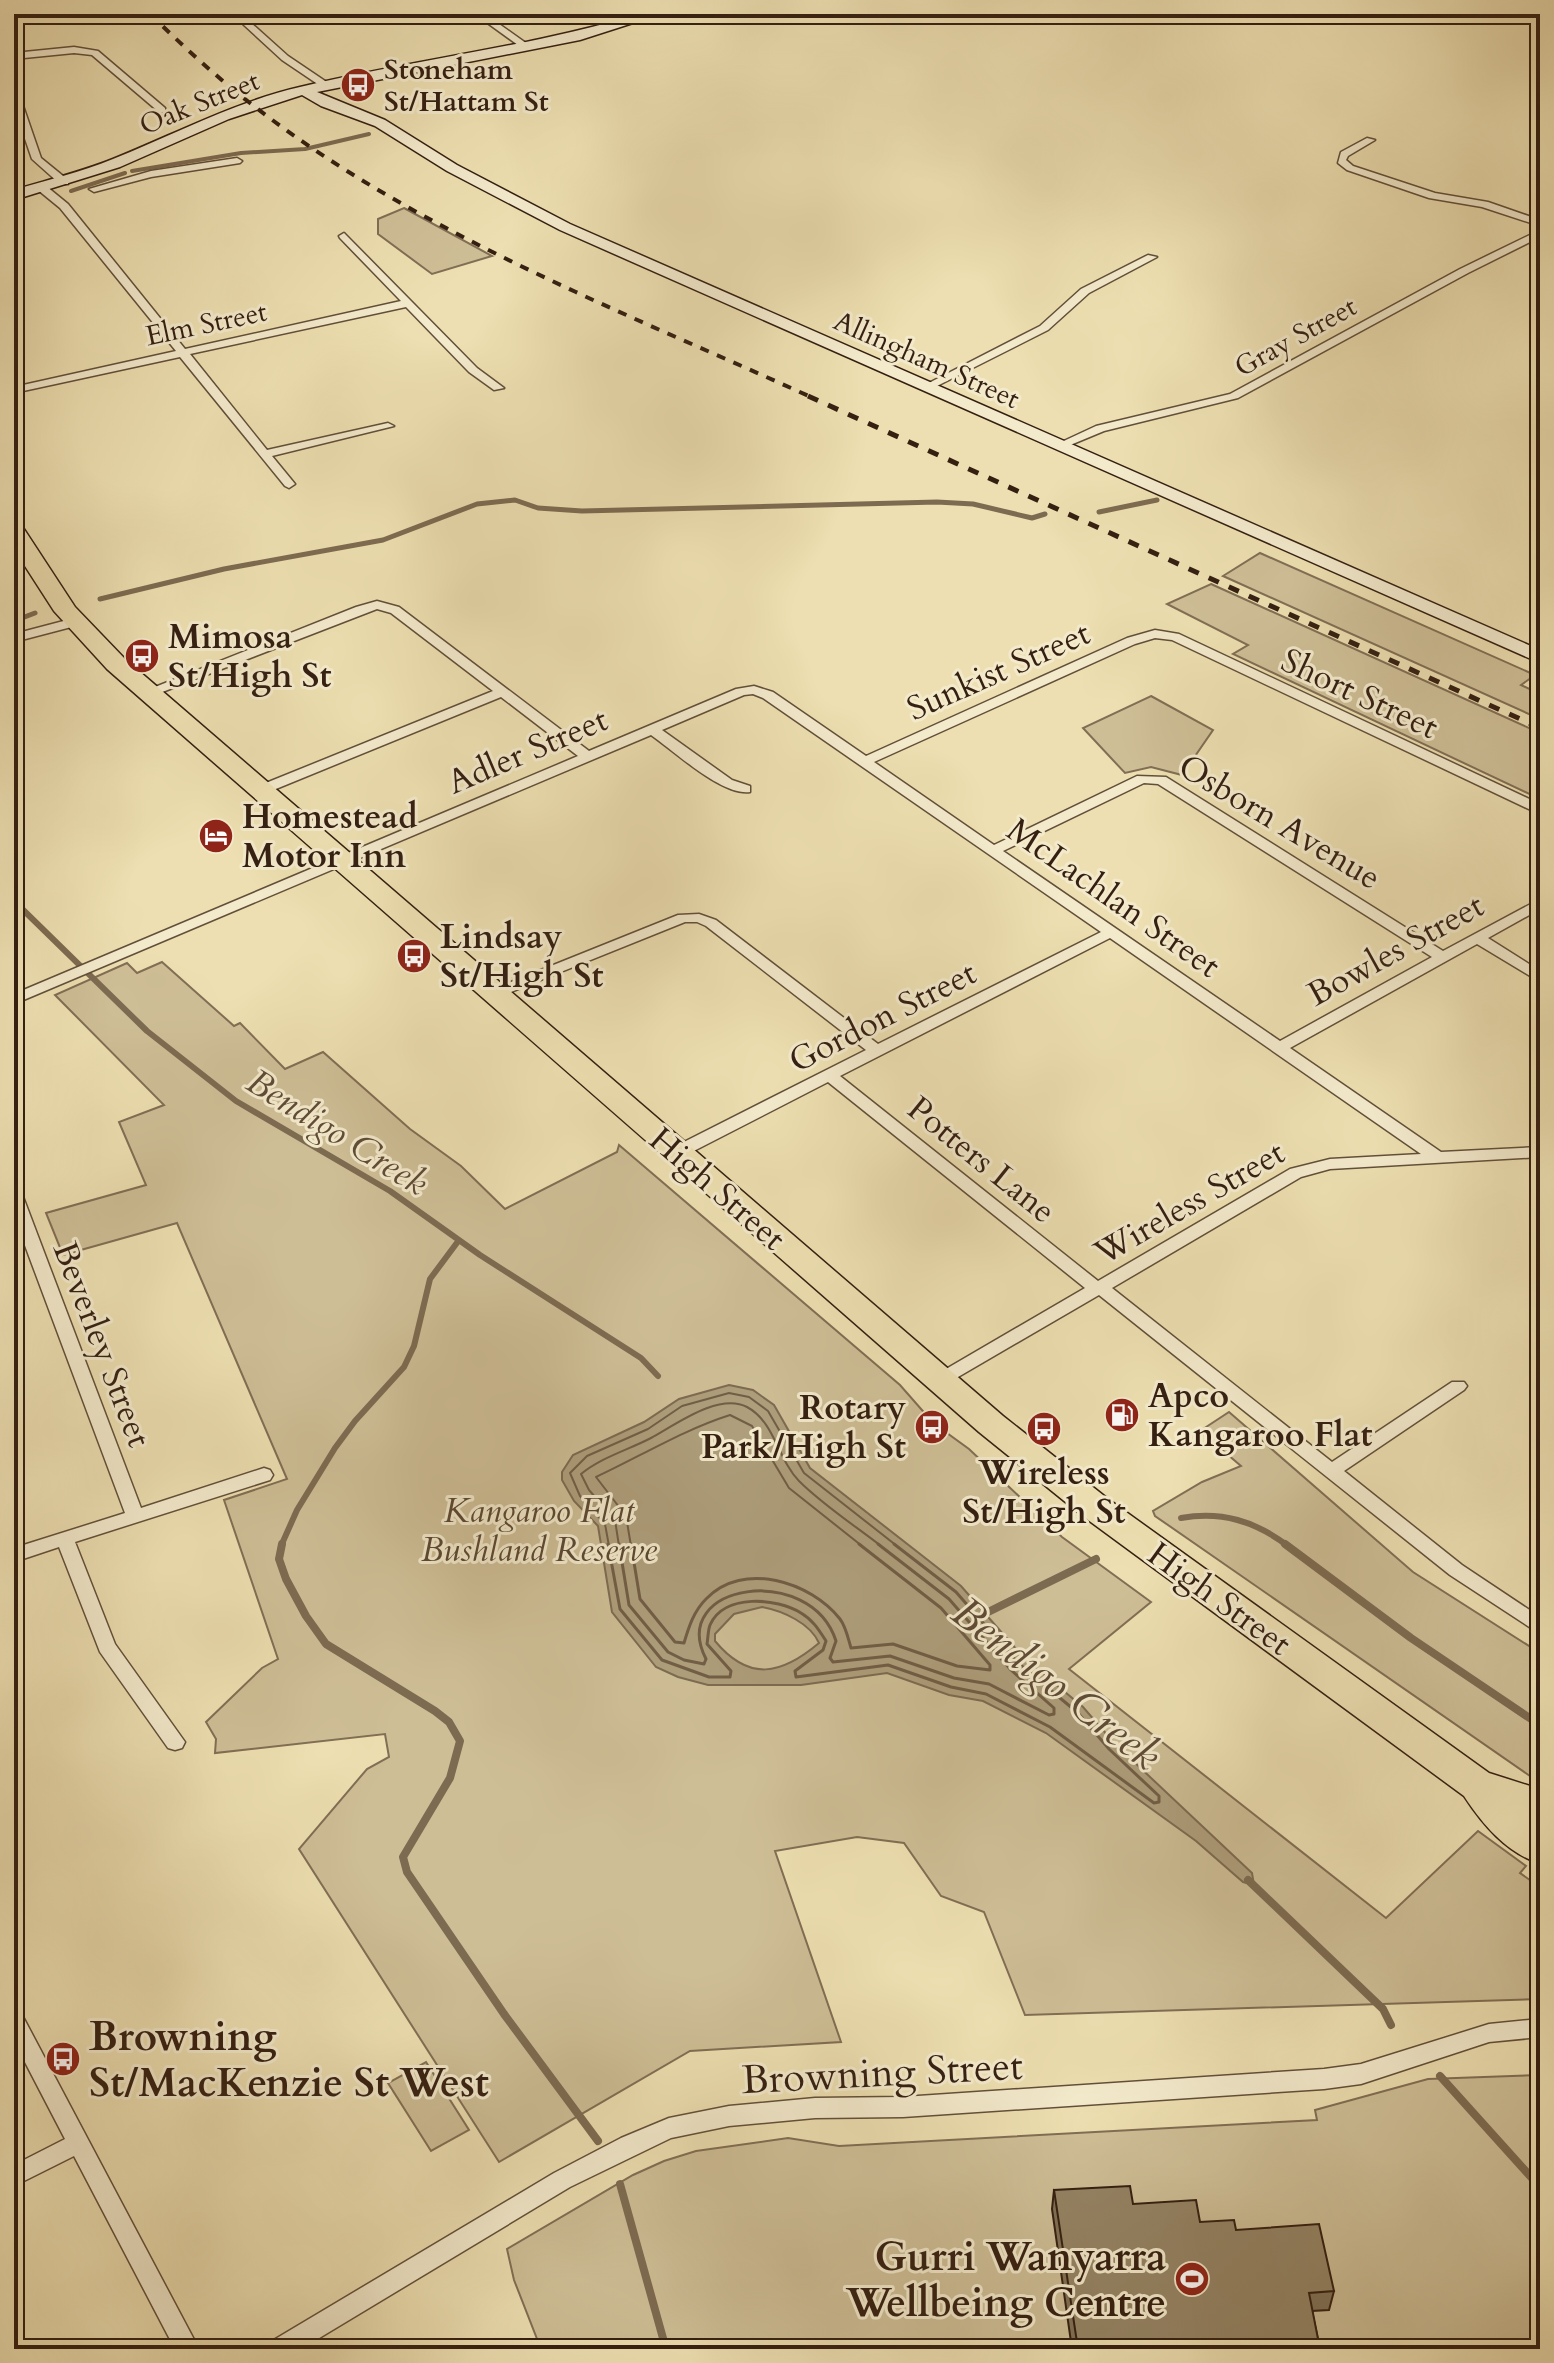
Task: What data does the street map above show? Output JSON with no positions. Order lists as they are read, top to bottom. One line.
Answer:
{"streets":{"highway":["High Street"],"street":["Oak Street","Elm Street","Gray Street","Allingham Street","Sunkist Street","Short Street","Adler Street","Osborn Avenue","McLachlan Street","Bowles Street","Gordon Street","Potters Lane","Wireless Street","Beverley Street","Browning Street"]},"crossings":[["Oak Street","Allingham Street"],["Gray Street","Allingham Street"],["Sunkist Street","Short Street"],["Sunkist Street","McLachlan Street"],["Adler Street","McLachlan Street"],["Adler Street","High Street"],["Osborn Avenue","McLachlan Street"],["Osborn Avenue","Bowles Street"],["McLachlan Street","Bowles Street"],["McLachlan Street","Gordon Street"],["McLachlan Street","Wireless Street"],["Gordon Street","Potters Lane"],["Gordon Street","High Street"],["Potters Lane","Wireless Street"],["High Street","Wireless Street"]],"water":["Bendigo Creek"],"parks":["Kangaroo Flat Bushland Reserve"],"places":{"bus stop":["Stoneham St/Hattam St","Mimosa St/High St","Lindsay St/High St","Rotary Park/High St","Wireless St/High St","Browning St/MacKenzie St West"],"hotel":["Homestead Motor Inn"],"fuel station":["Apco Kangaroo Flat"],"sports":["Gurri Wanyarra Wellbeing Centre"]}}
